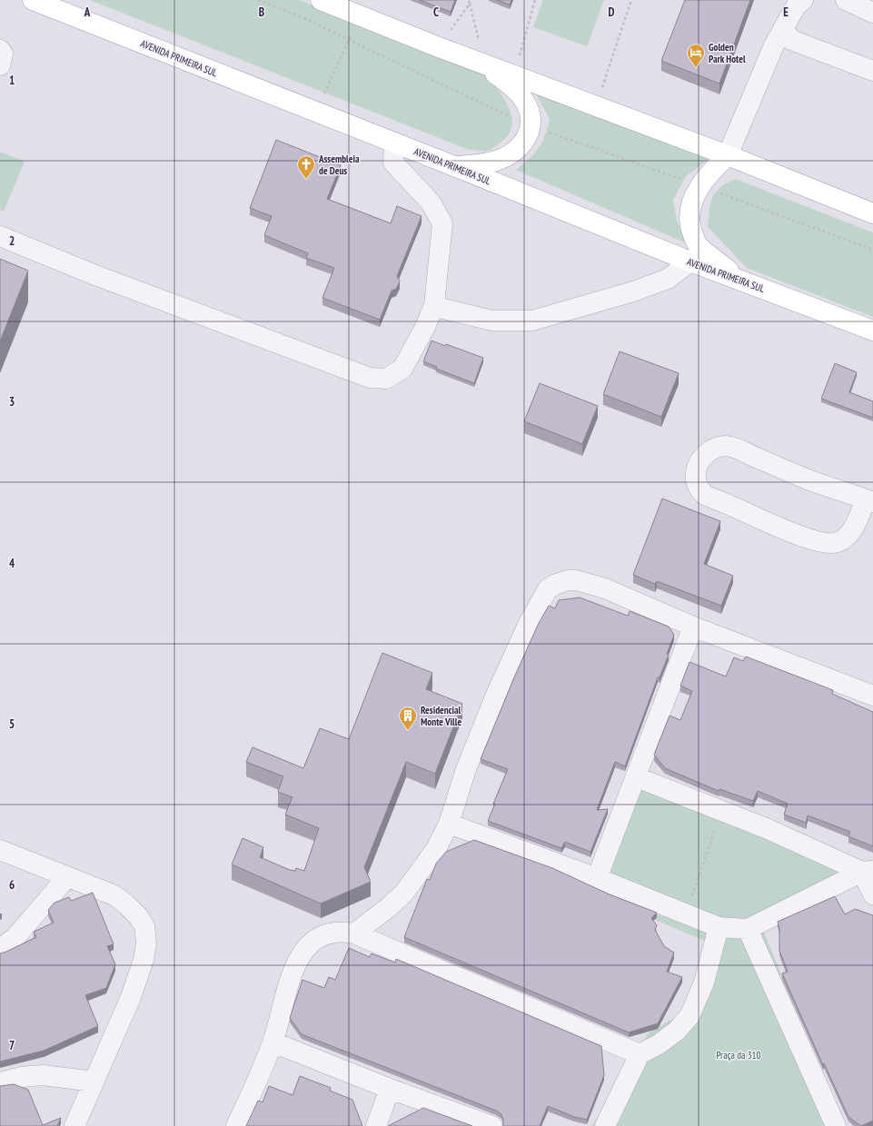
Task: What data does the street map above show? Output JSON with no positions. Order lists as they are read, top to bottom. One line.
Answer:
{"streets":{"main road":["AVENIDA PRIMEIRA SUL"]},"parks":["Praça da 310"],"places":{"hotel":["Golden Park Hotel"],"church":["Assembleia de Deus"],"building":["Residencial Monte Ville"]},"grid":{"columns":["A","B","C","D","E"],"rows":["1","2","3","4","5","6","7"]}}
